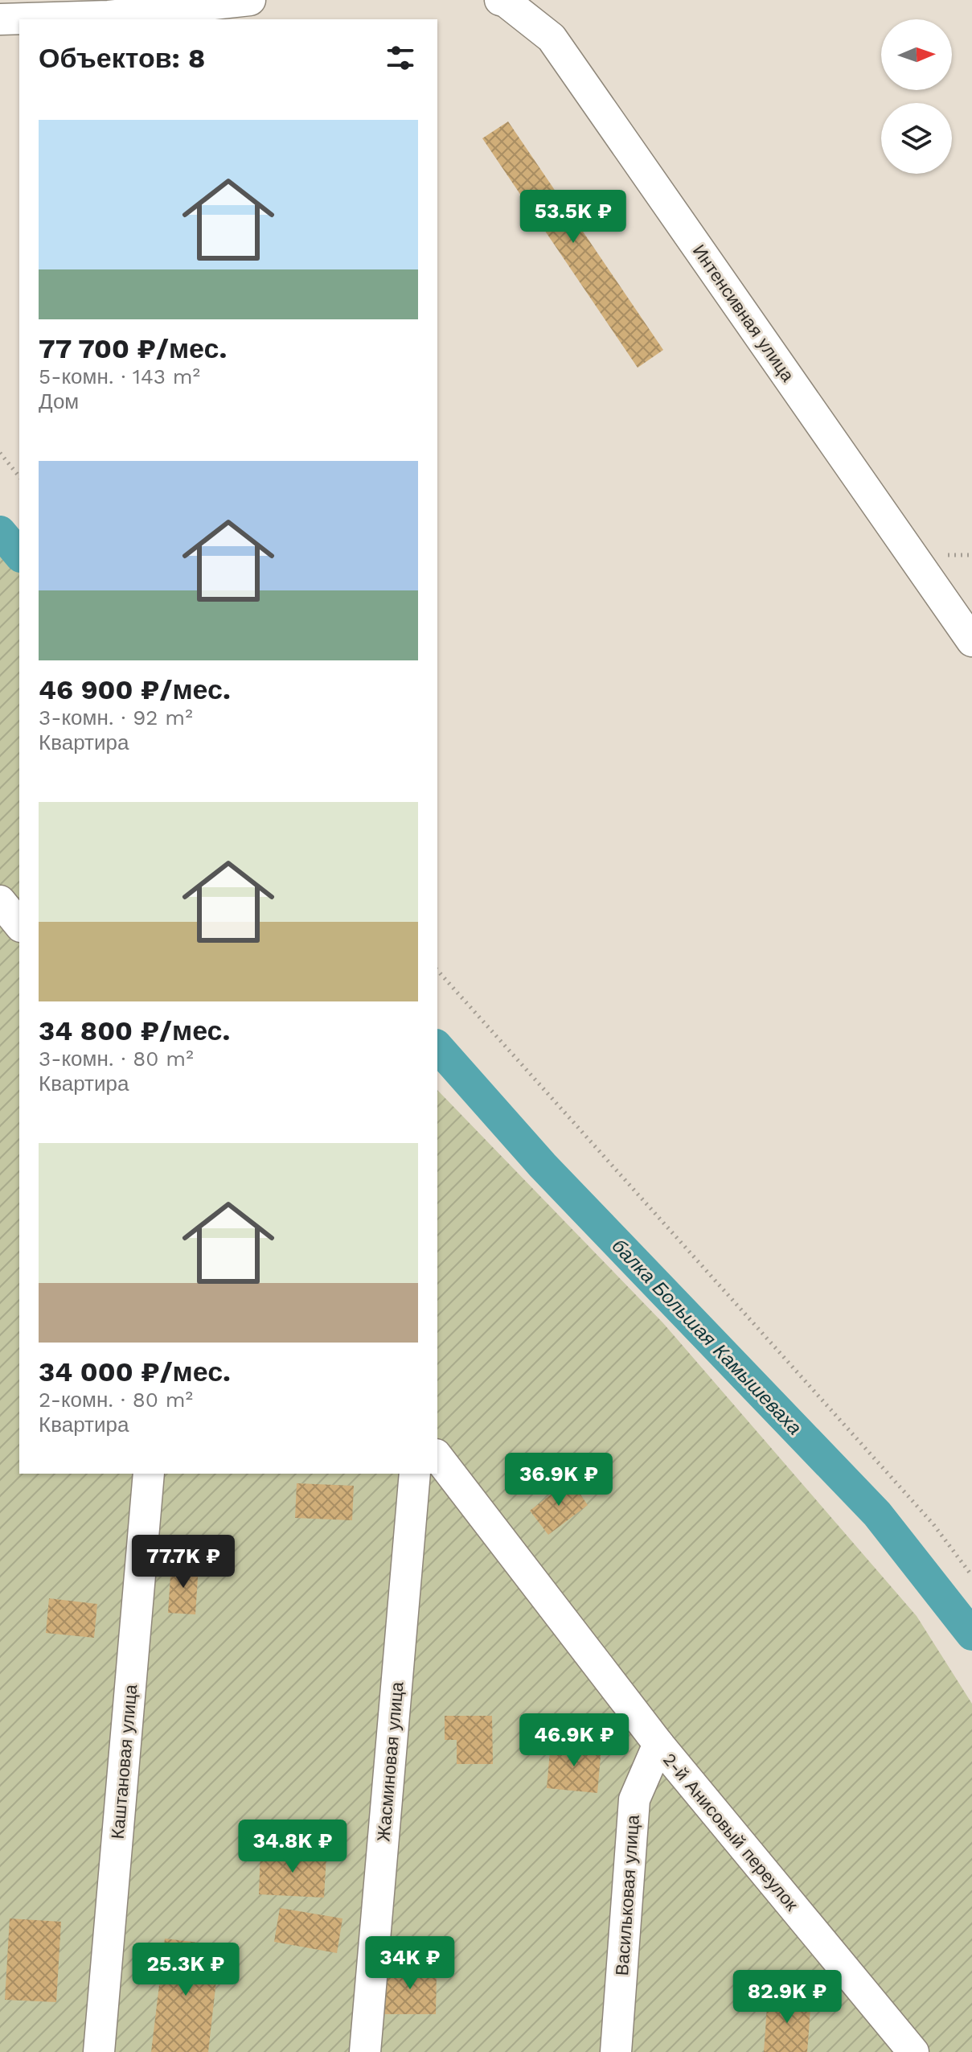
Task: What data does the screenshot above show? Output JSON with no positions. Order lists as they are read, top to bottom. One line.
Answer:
{"streets":{"lane":["Интенсивная улица","Каштановая улица","Жасминовая улица","2-й Анисовый переулок","Васильковая улица"]},"crossings":[["2-й Анисовый переулок","Васильковая улица"]],"water":["балка Большая Камышеваха"],"north":"right","page":{"heading":"Объектов: 8","list":[{"name":"77 700 ₽/мес.","note":"5-комн. · 143 m² · Дом"},{"name":"46 900 ₽/мес.","note":"3-комн. · 92 m² · Квартира"},{"name":"34 800 ₽/мес.","note":"3-комн. · 80 m² · Квартира"},{"name":"34 000 ₽/мес.","note":"2-комн. · 80 m² · Квартира"}],"price":["53.5K ₽","36.9K ₽","77.7K ₽","46.9K ₽","34.8K ₽","34K ₽","25.3K ₽","82.9K ₽"]}}
